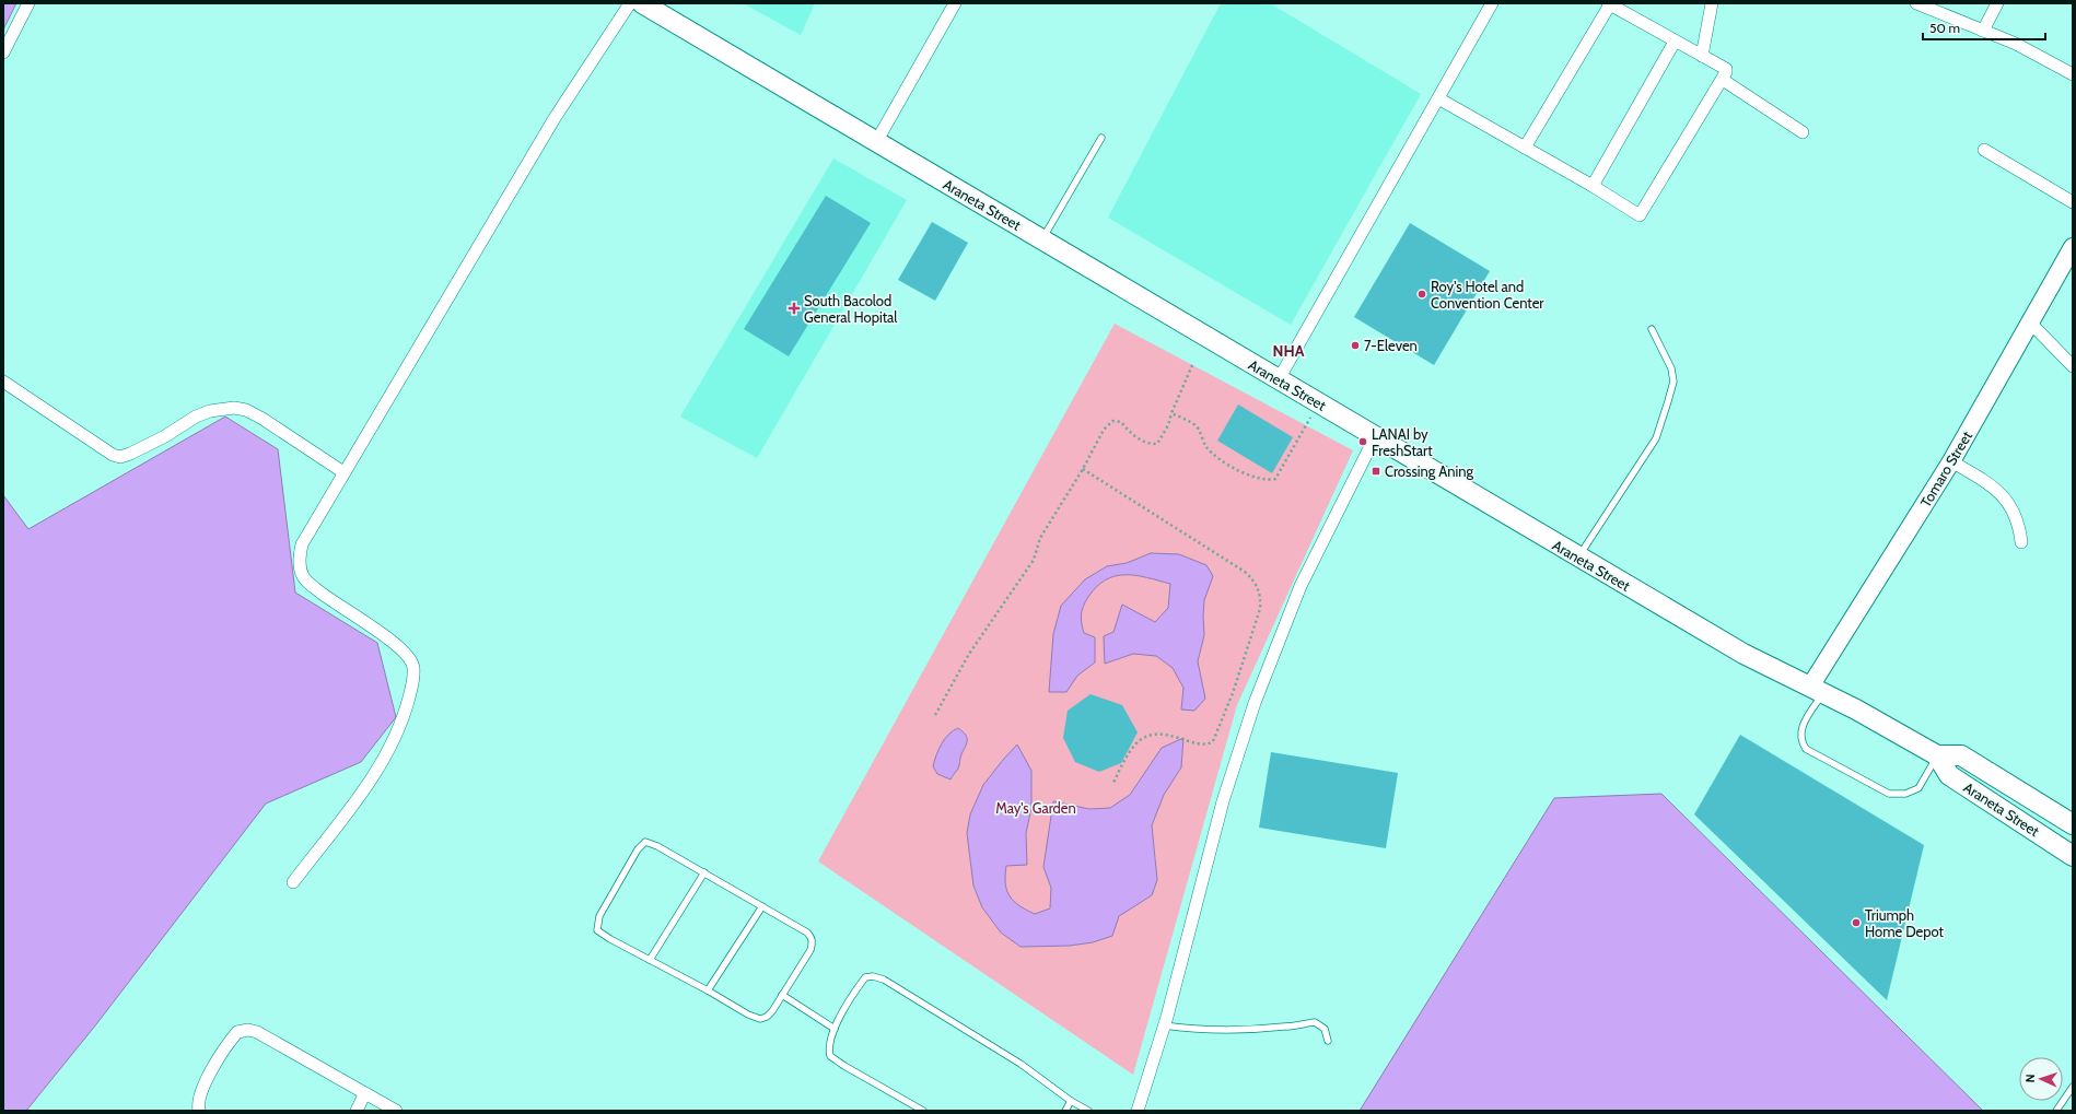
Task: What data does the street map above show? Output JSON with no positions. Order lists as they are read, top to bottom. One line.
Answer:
{"streets":{"main road":["Araneta Street"],"street":["Tomaro Street"]},"crossings":[["Araneta Street","Tomaro Street"]],"districts":["NHA"],"parks":["May's Garden"],"places":{"other":["Roy's Hotel and Convention Center","7-Eleven","LANAI by FreshStart","Triumph Home Depot"],"health":["South Bacolod General Hopital"],"transit":["Crossing Aning"]},"scale_bar":"50 m","north":"left"}
